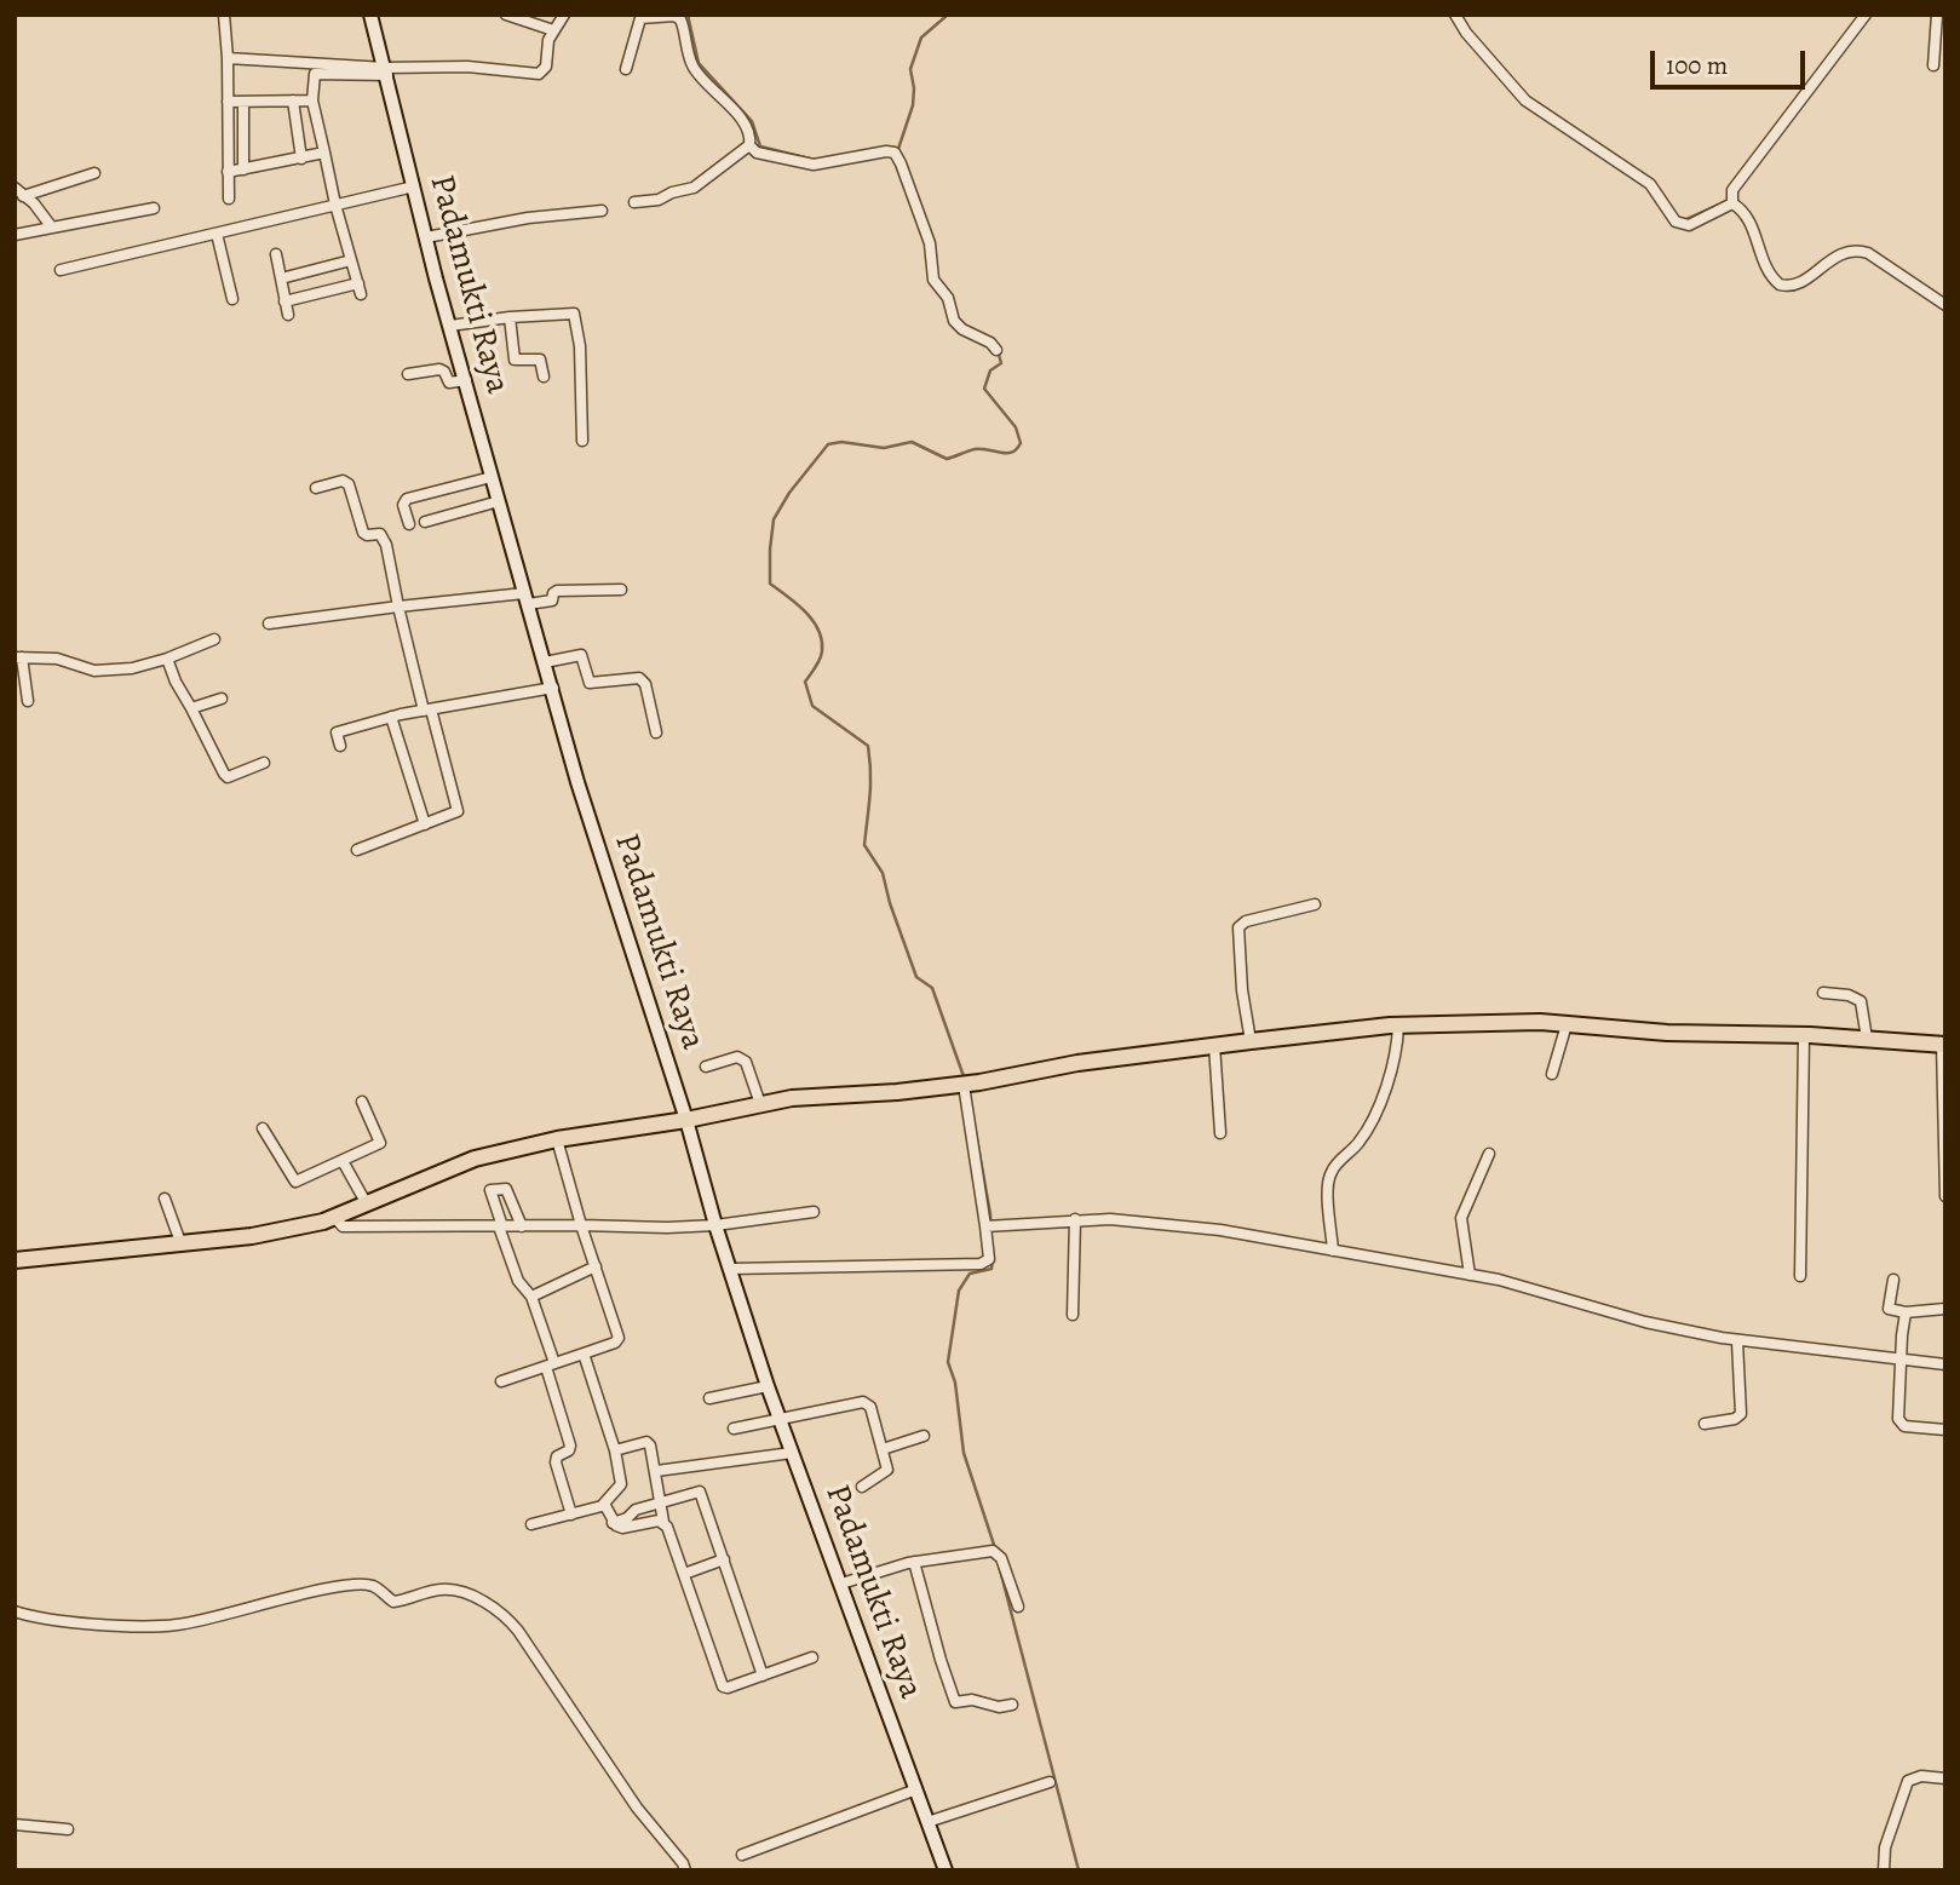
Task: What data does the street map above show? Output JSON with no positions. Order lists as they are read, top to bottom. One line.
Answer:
{"streets":{"street":["Padamukti Raya"]},"scale_bar":"100 m"}
